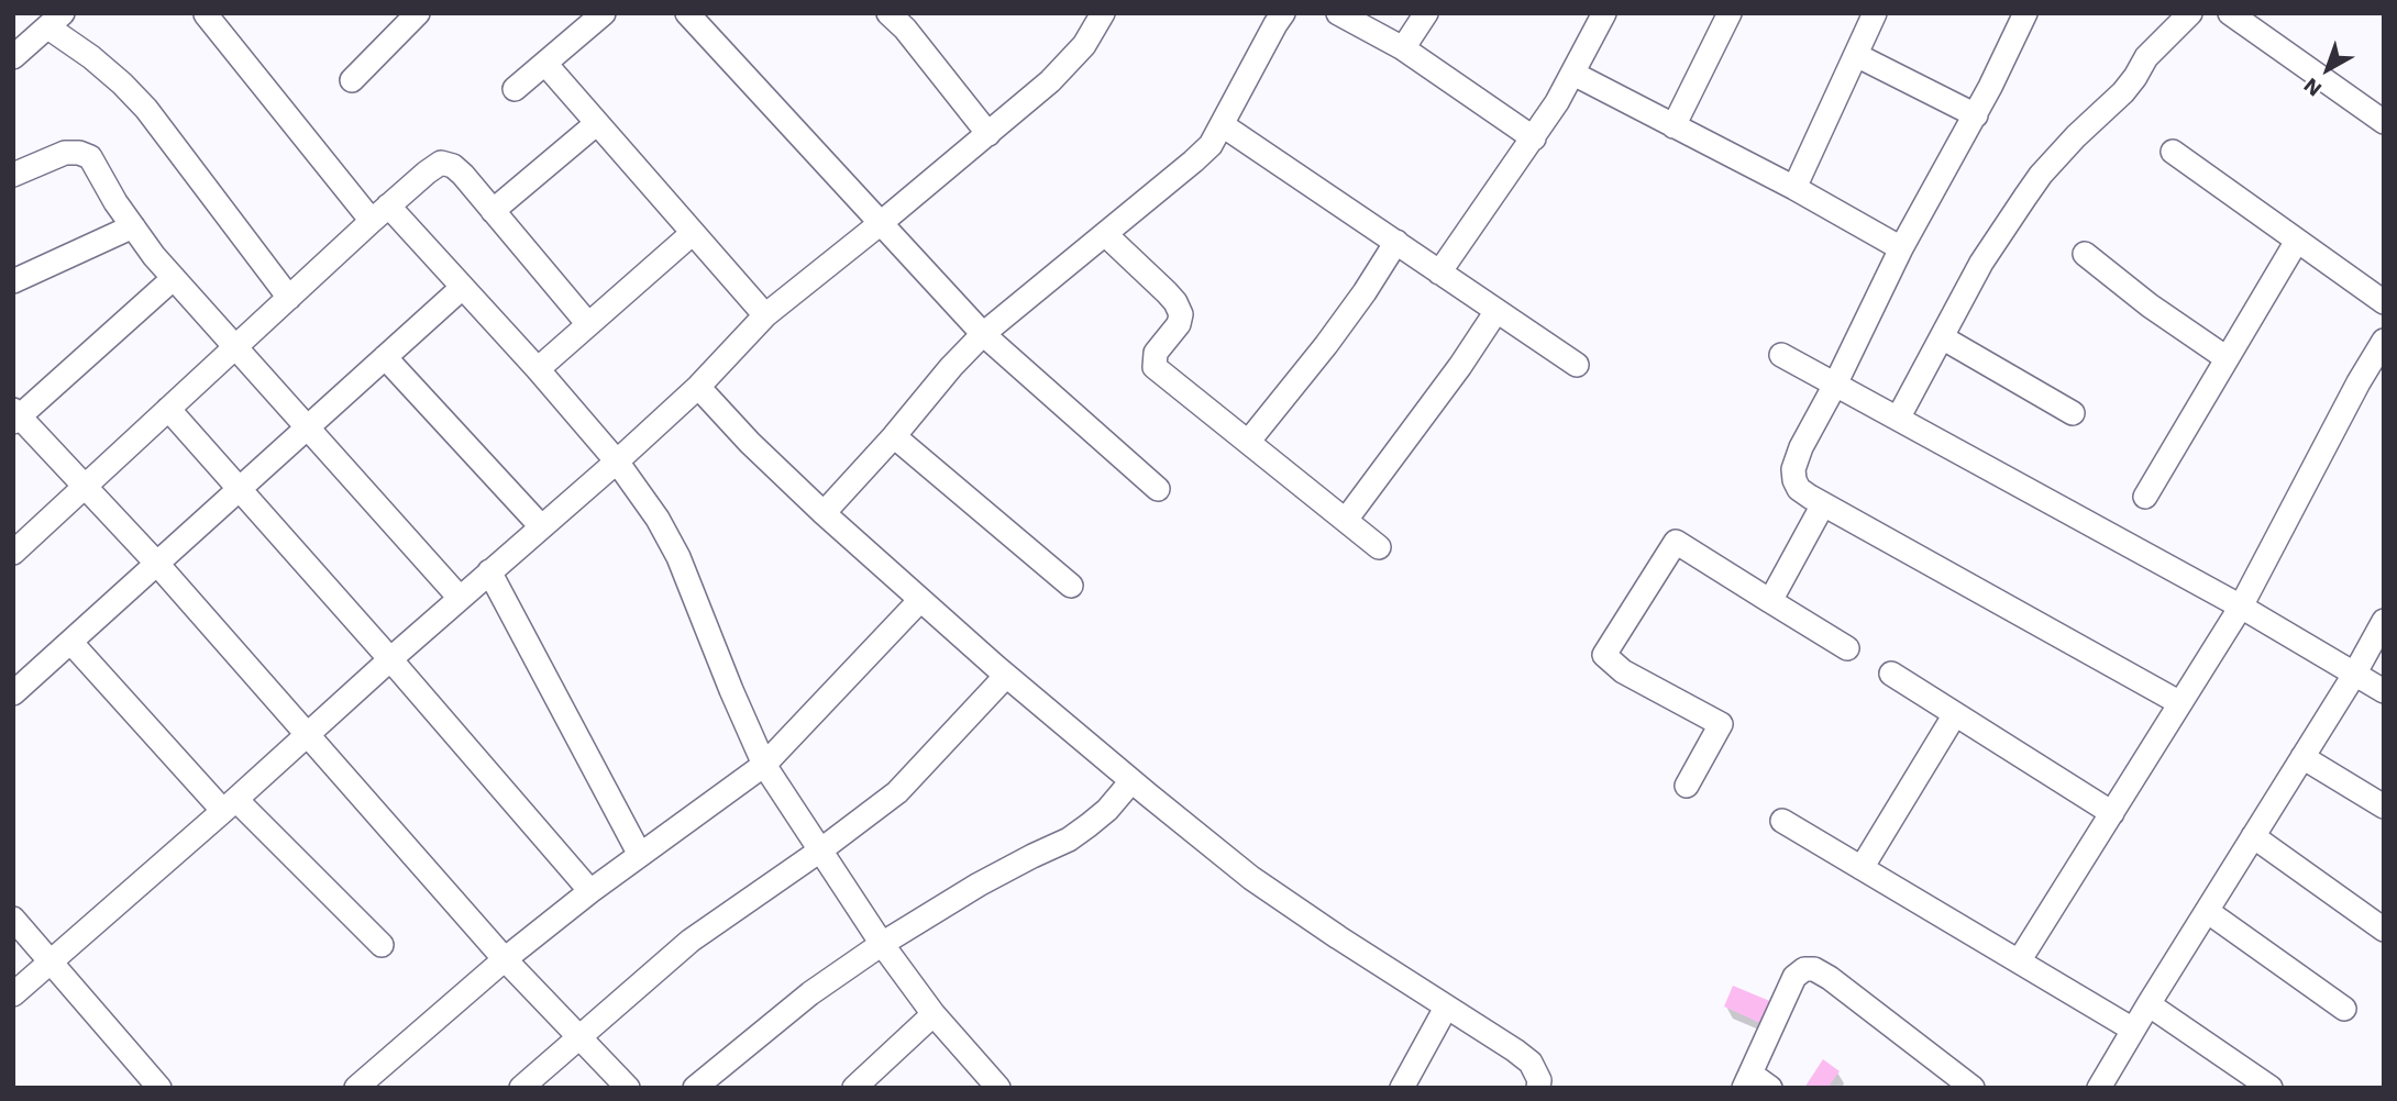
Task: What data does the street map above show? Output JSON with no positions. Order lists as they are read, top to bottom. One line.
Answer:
{"north":"bottom left"}
